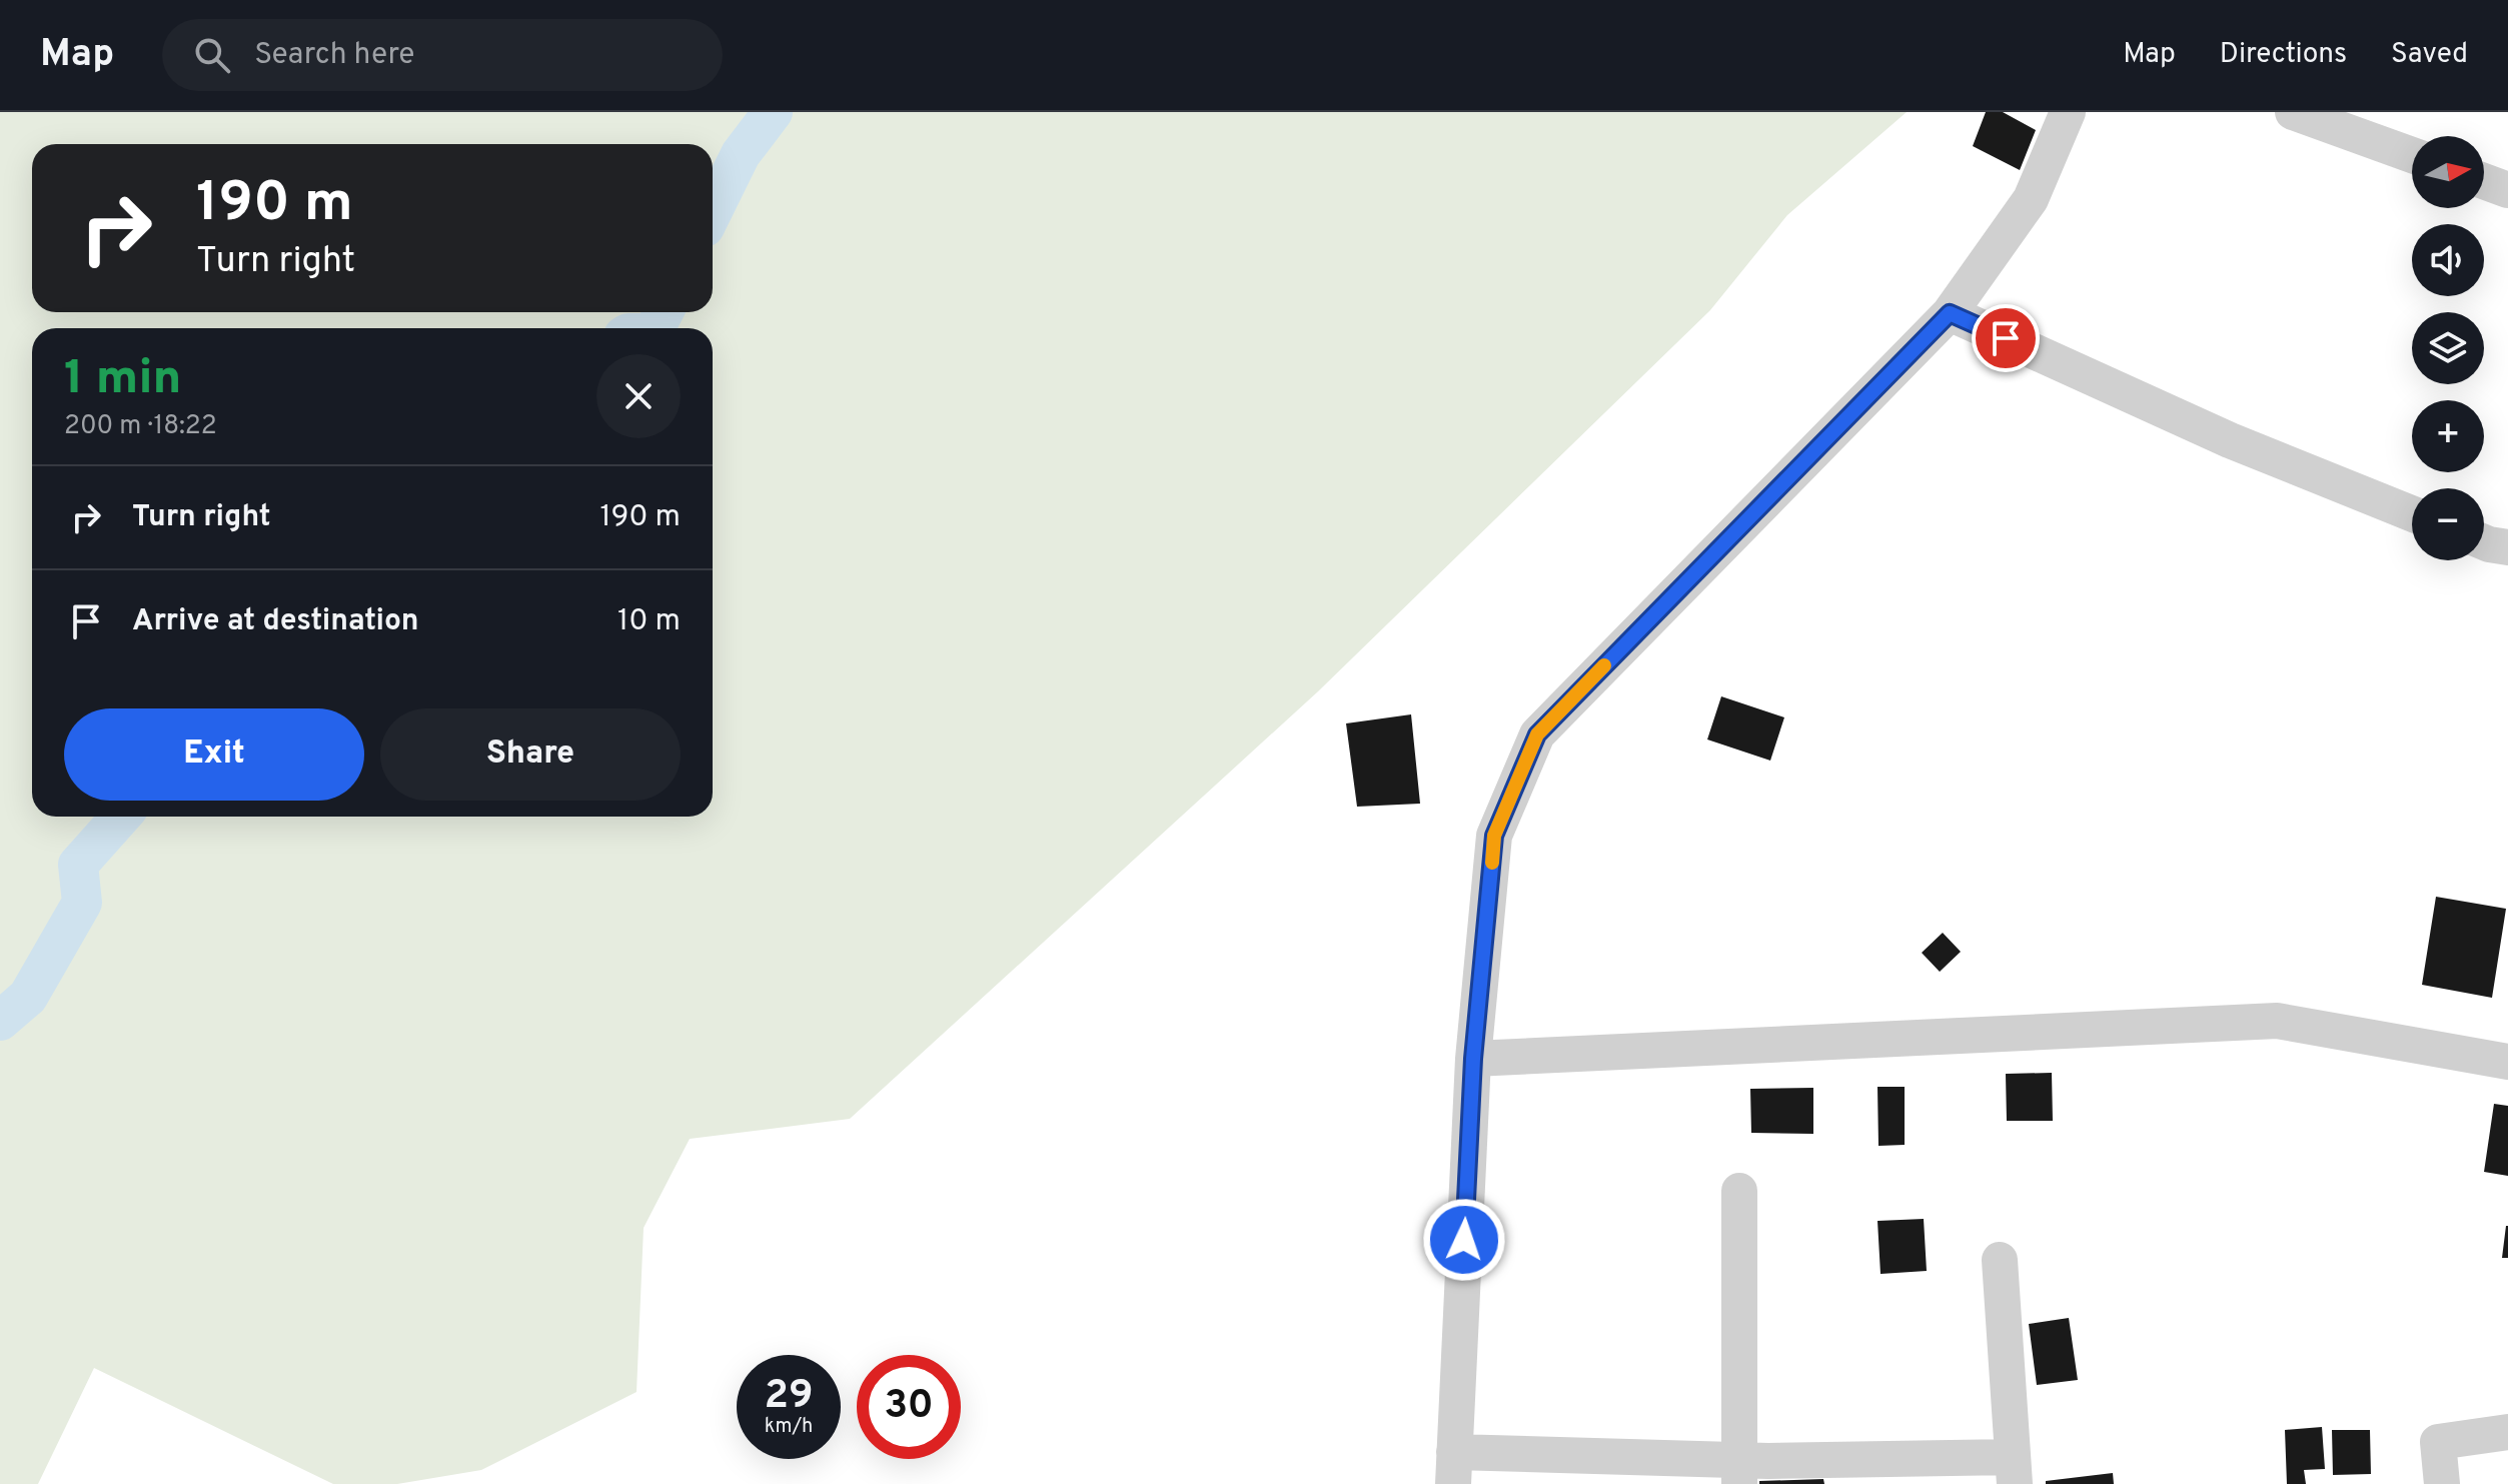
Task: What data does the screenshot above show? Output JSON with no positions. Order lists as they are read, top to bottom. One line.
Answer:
{"north":"right","page":{"header":"Map","search":"Search here","nav":["Map","Directions","Saved"],"map_buttons":["+","−"],"turn":["190 m","Turn right"],"heading":["1 min","200 m · 18:22"],"list":[{"name":"Turn right","value":"190 m"},{"name":"Arrive at destination","value":"10 m"}],"buttons":["Exit","Share"],"speed":"29 km/h","limit":"30"}}
